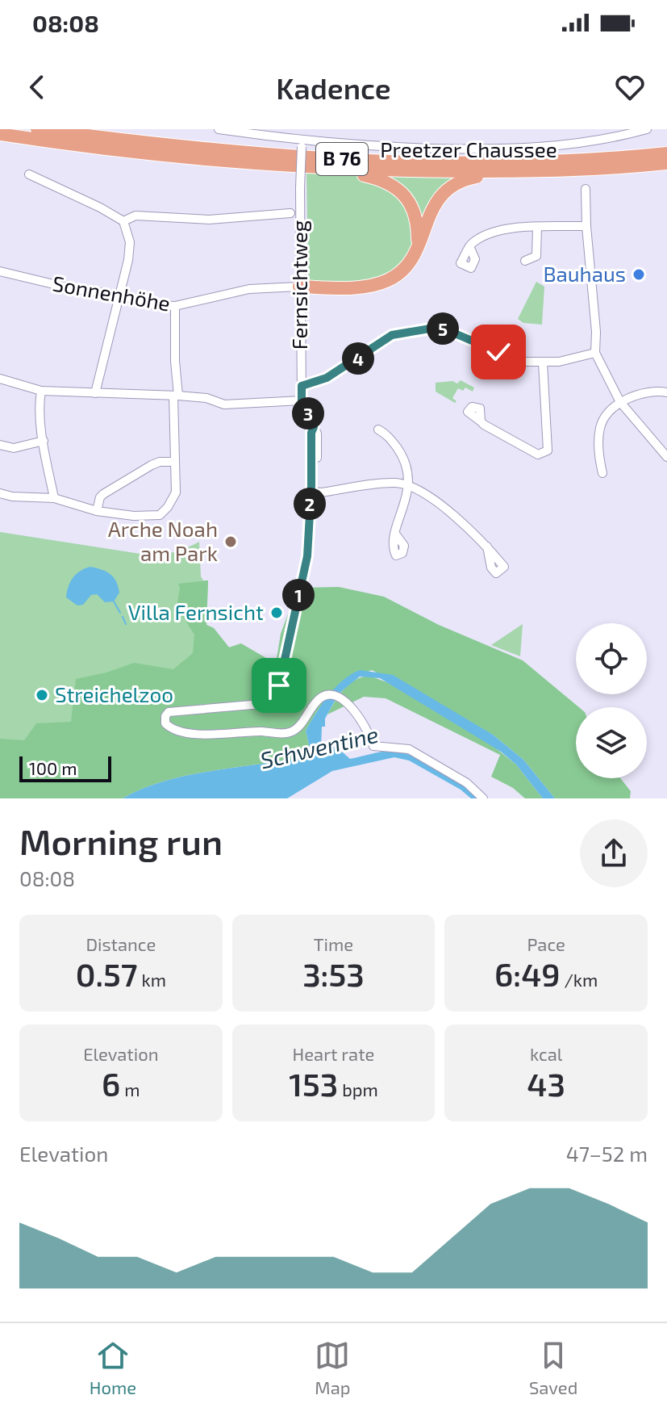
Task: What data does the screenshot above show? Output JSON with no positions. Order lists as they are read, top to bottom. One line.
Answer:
{"streets":{"highway":["Preetzer Chaussee","B 76"],"street":["Fernsichtweg","Sonnenhöhe"]},"crossings":[["Preetzer Chaussee","B 76"],["B 76","Fernsichtweg"],["B 76","Sonnenhöhe"],["Fernsichtweg","Sonnenhöhe"]],"water":["Schwentine"],"places":["Bauhaus","Arche Noah am Park","Villa Fernsicht","Streichelzoo"],"scale_bar":"100 m","page":{"status":"08:08","header":"Kadence","pins":["5","4","3","2","1"],"scale":"100 m","heading":["Morning run","08:08"],"stats":[["Distance","0.57 km"],["Time","3:53"],["Pace","6:49 /km"],["Elevation","6 m"],["Heart rate","153 bpm"],["kcal","43"]],"chart":["Elevation","47–52 m"],"tabs":["Home","Map","Saved"]}}
